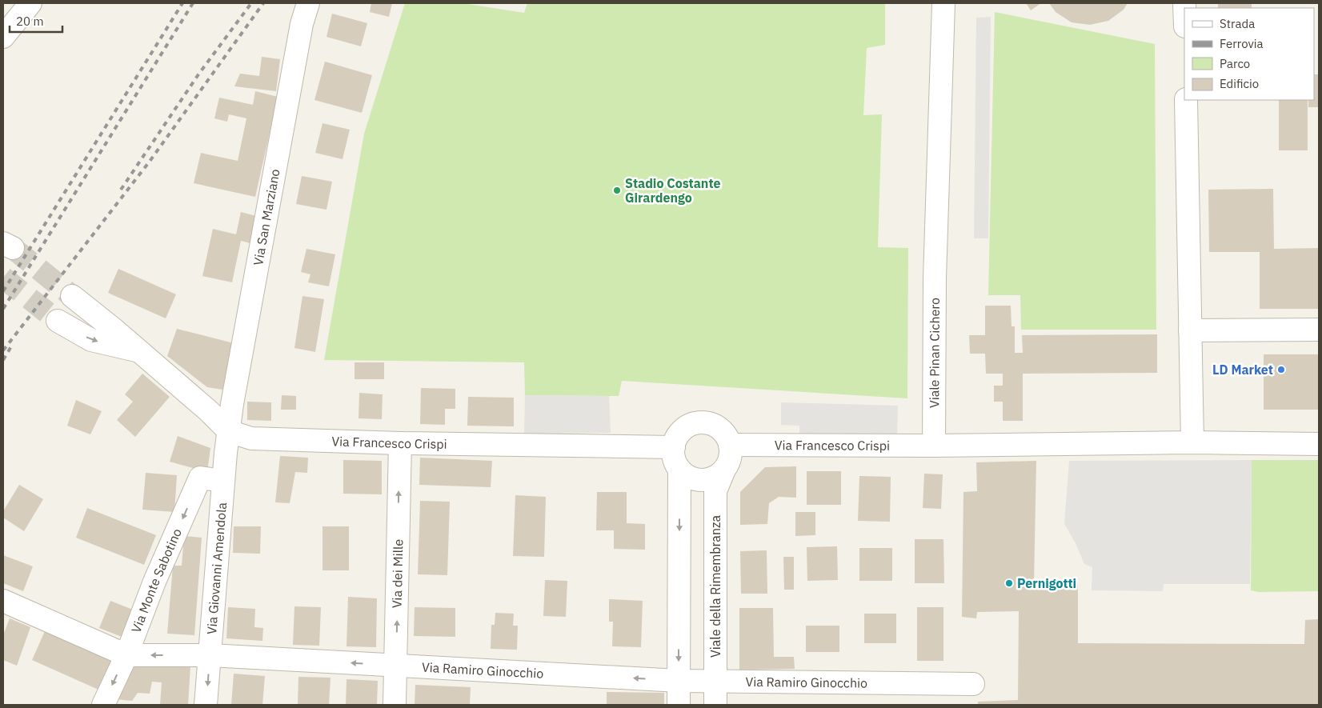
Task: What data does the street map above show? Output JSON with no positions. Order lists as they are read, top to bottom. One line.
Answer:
{"streets":{"street":["Via San Marziano","Viale Pinan Cichero","Via Francesco Crispi","Via Giovanni Amendola","Via dei Mille","Via Monte Sabotino","Viale della Rimembranza","Via Ramiro Ginocchio"]},"crossings":[["Via San Marziano","Via Francesco Crispi"],["Via San Marziano","Via Giovanni Amendola"],["Viale Pinan Cichero","Via Francesco Crispi"],["Via Francesco Crispi","Via Giovanni Amendola"],["Via Francesco Crispi","Via dei Mille"],["Via Francesco Crispi","Viale della Rimembranza"],["Via Giovanni Amendola","Via Monte Sabotino"],["Via Giovanni Amendola","Via Ramiro Ginocchio"],["Via dei Mille","Via Ramiro Ginocchio"],["Via Monte Sabotino","Via Ramiro Ginocchio"],["Viale della Rimembranza","Via Ramiro Ginocchio"]],"one_way":["Via dei Mille","Via Monte Sabotino","Via Ramiro Ginocchio"],"places":["Stadio Costante Girardengo","LD Market","Pernigotti"],"legend":["Strada","Ferrovia","Parco","Edificio"],"scale_bar":"20 m"}
